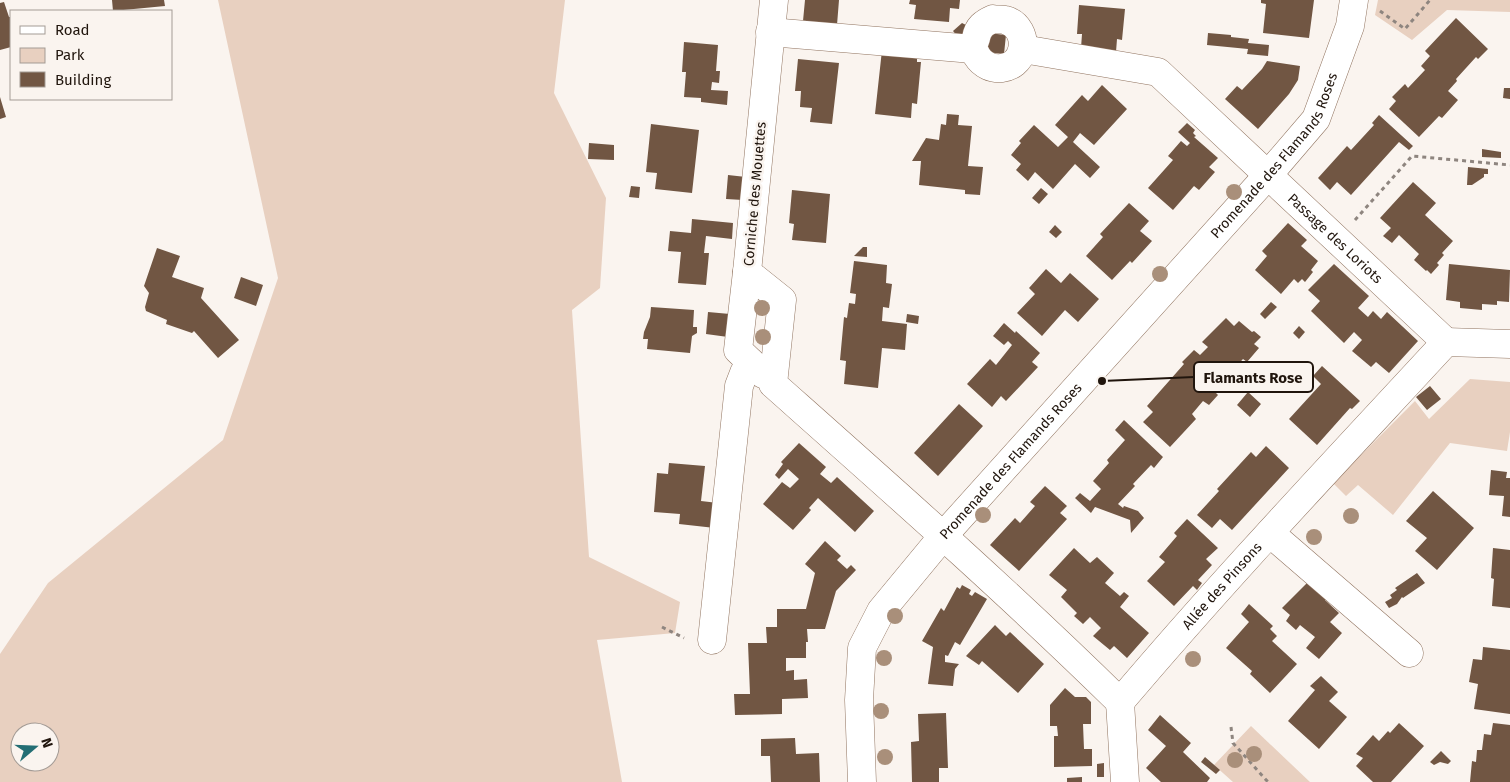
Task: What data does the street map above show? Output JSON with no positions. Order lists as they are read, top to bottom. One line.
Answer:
{"streets":{"street":["Promenade des Flamands Roses","Corniche des Mouettes","Passage des Loriots","Allée des Pinsons"]},"crossings":[["Promenade des Flamands Roses","Passage des Loriots"],["Passage des Loriots","Allée des Pinsons"]],"places":["Flamants Rose"],"legend":["Road","Park","Building"],"north":"right"}
